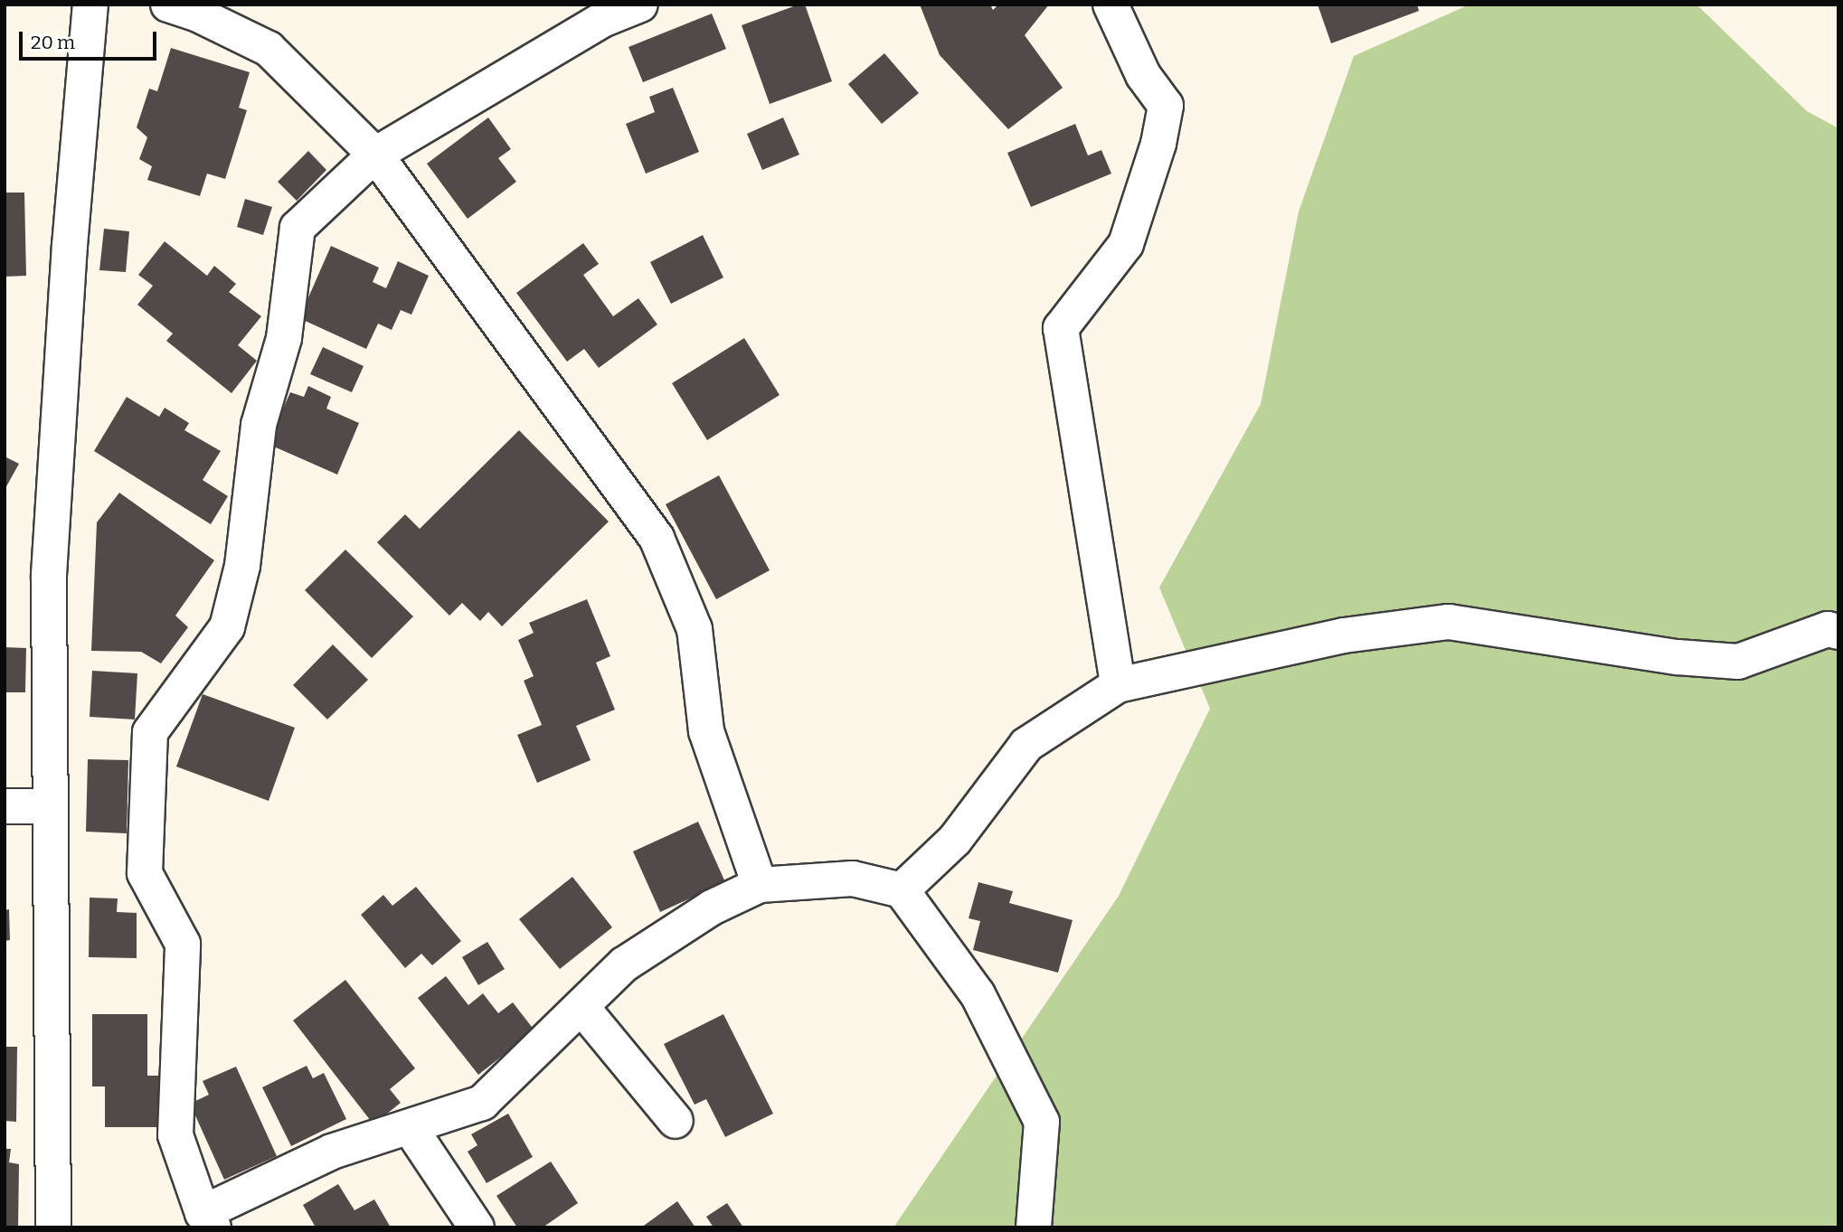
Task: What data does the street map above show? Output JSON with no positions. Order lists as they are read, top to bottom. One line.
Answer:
{"scale_bar":"20 m"}
